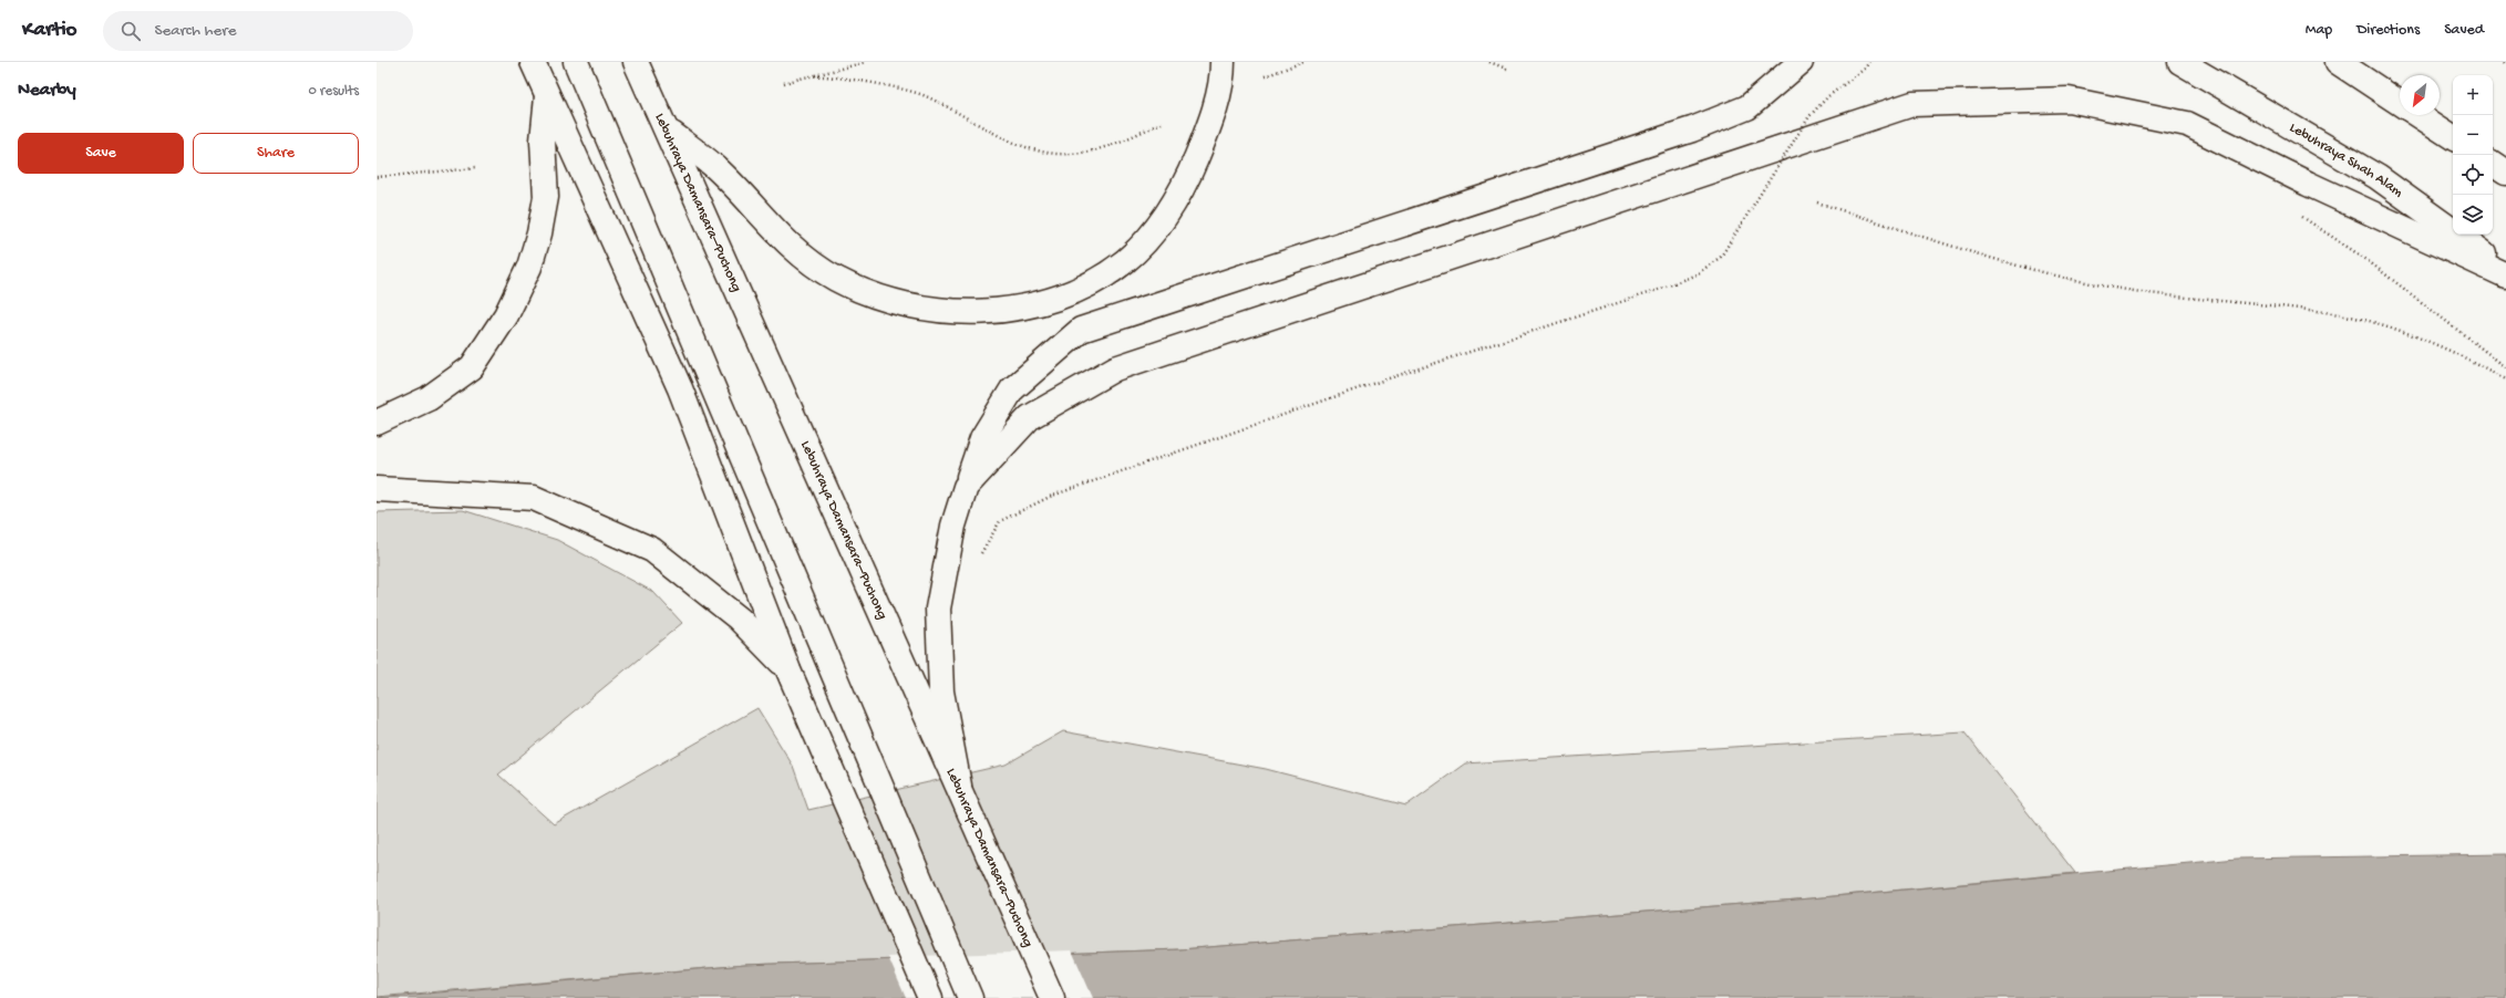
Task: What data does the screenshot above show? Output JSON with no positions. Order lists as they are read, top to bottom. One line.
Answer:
{"streets":{"highway":["Lebuhraya Shah Alam","Lebuhraya Damansara–Puchong"]},"north":"bottom left","page":{"header":"Kartio","search":"Search here","nav":["Map","Directions","Saved"],"heading":["Nearby","0 results"],"map_buttons":["+","−"],"buttons":["Save","Share"]}}
